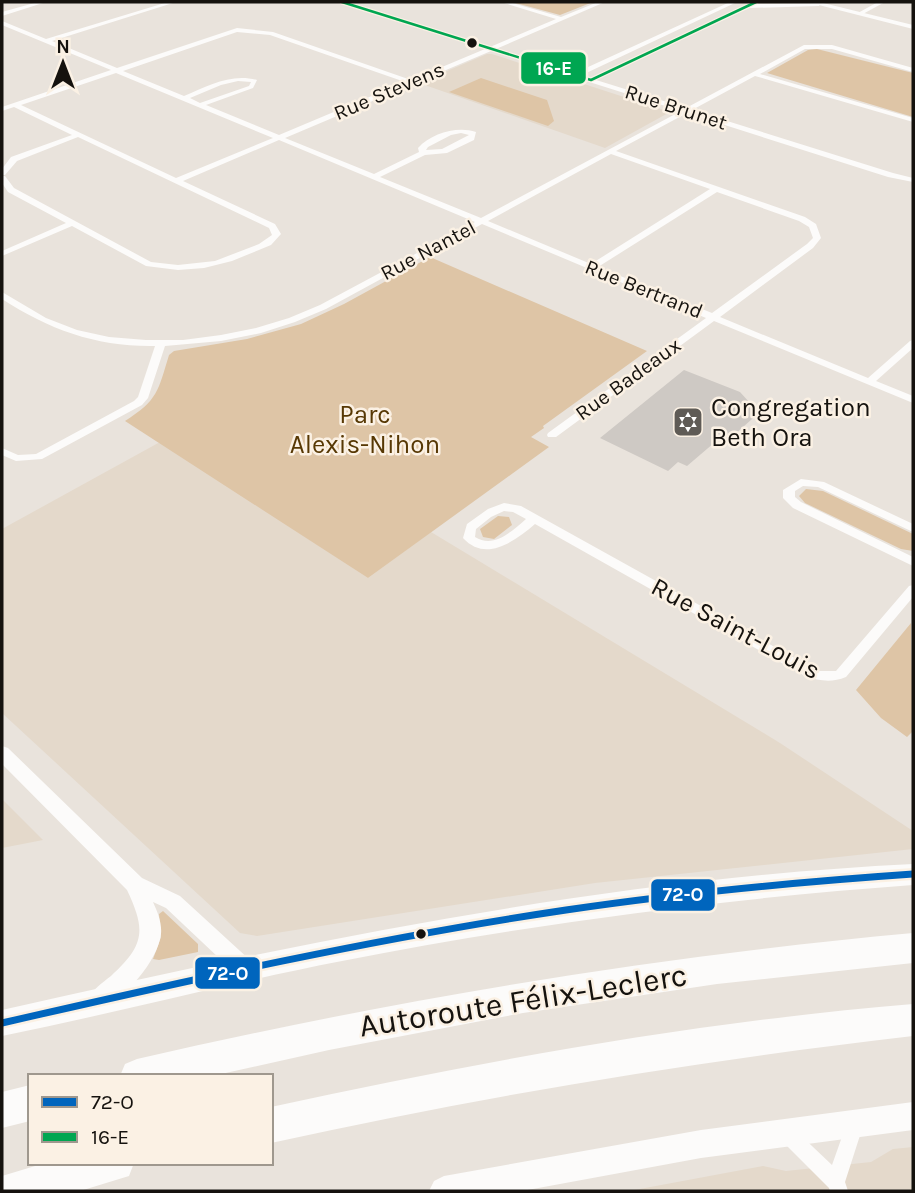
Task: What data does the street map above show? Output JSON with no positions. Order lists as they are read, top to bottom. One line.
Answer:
{"streets":{"highway":["Autoroute Félix-Leclerc"],"street":["Rue Stevens","Rue Brunet","Rue Nantel","Rue Bertrand","Rue Badeaux","Rue Saint-Louis"]},"crossings":[["Rue Stevens","Rue Brunet"],["Rue Stevens","Rue Bertrand"],["Rue Brunet","Rue Nantel"],["Rue Nantel","Rue Bertrand"],["Rue Bertrand","Rue Badeaux"]],"parks":["Parc Alexis-Nihon"],"places":{"synagogue":["Congregation Beth Ora"]},"lines":["transit line 16-E","transit line 72-O"],"legend":["72-O","16-E"],"north":"top"}
